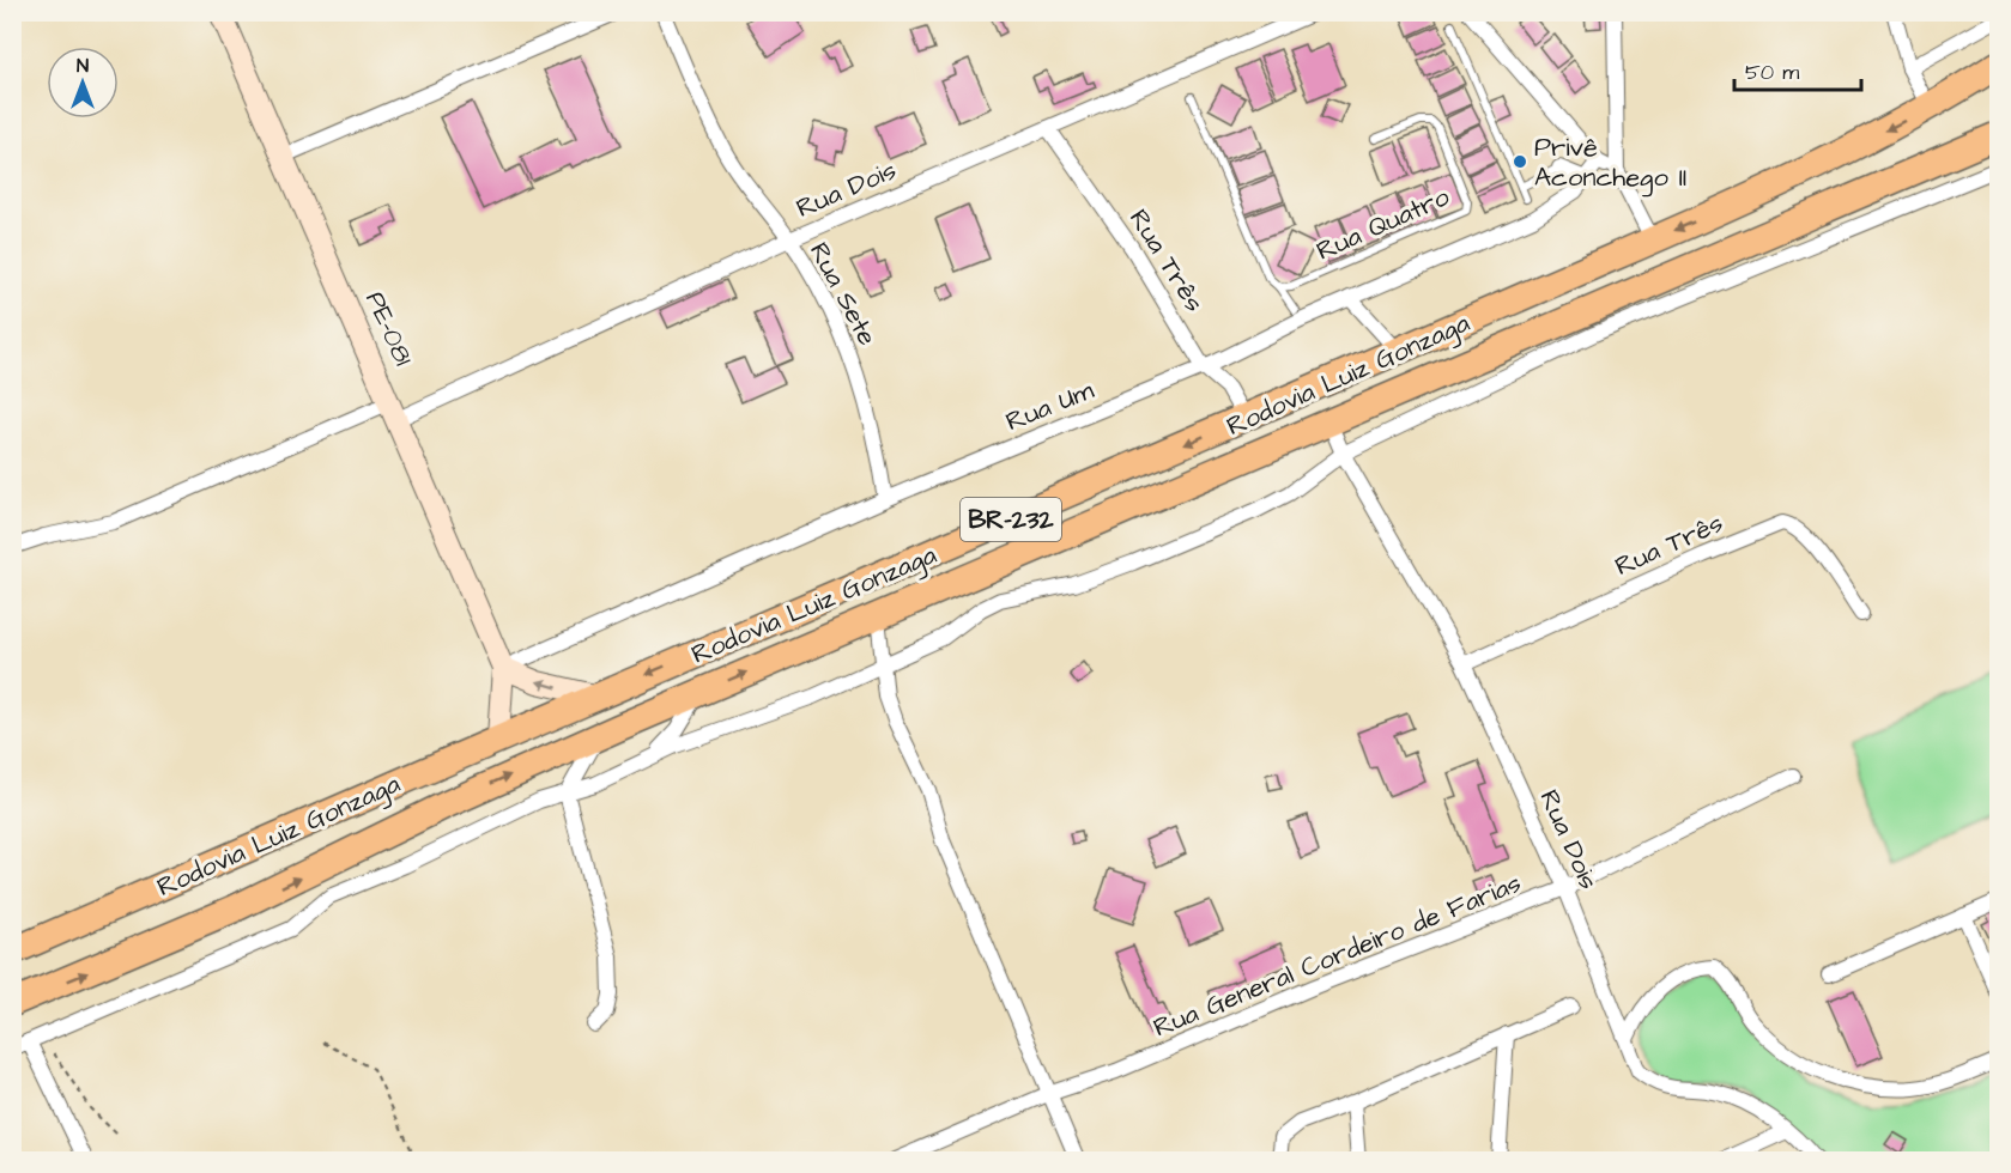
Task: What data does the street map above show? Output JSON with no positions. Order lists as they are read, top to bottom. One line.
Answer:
{"streets":{"highway":["Rodovia Luiz Gonzaga","BR-232"],"street":["Rua Dois","Rua Três","Rua Sete","PE-081","Rua Um","Rua General Cordeiro de Farias"],"lane":["Rua Quatro"]},"crossings":[["Rua Dois","Rua Três"],["Rua Dois","Rua Sete"],["Rua Dois","PE-081"],["Rua Dois","Rodovia Luiz Gonzaga"],["Rua Dois","Rua General Cordeiro de Farias"],["Rua Três","Rodovia Luiz Gonzaga"],["Rua Três","Rua Um"],["Rua Sete","Rua Um"],["PE-081","Rua Um"]],"places":["Privê Aconchego II"],"scale_bar":"50 m","north":"top"}
